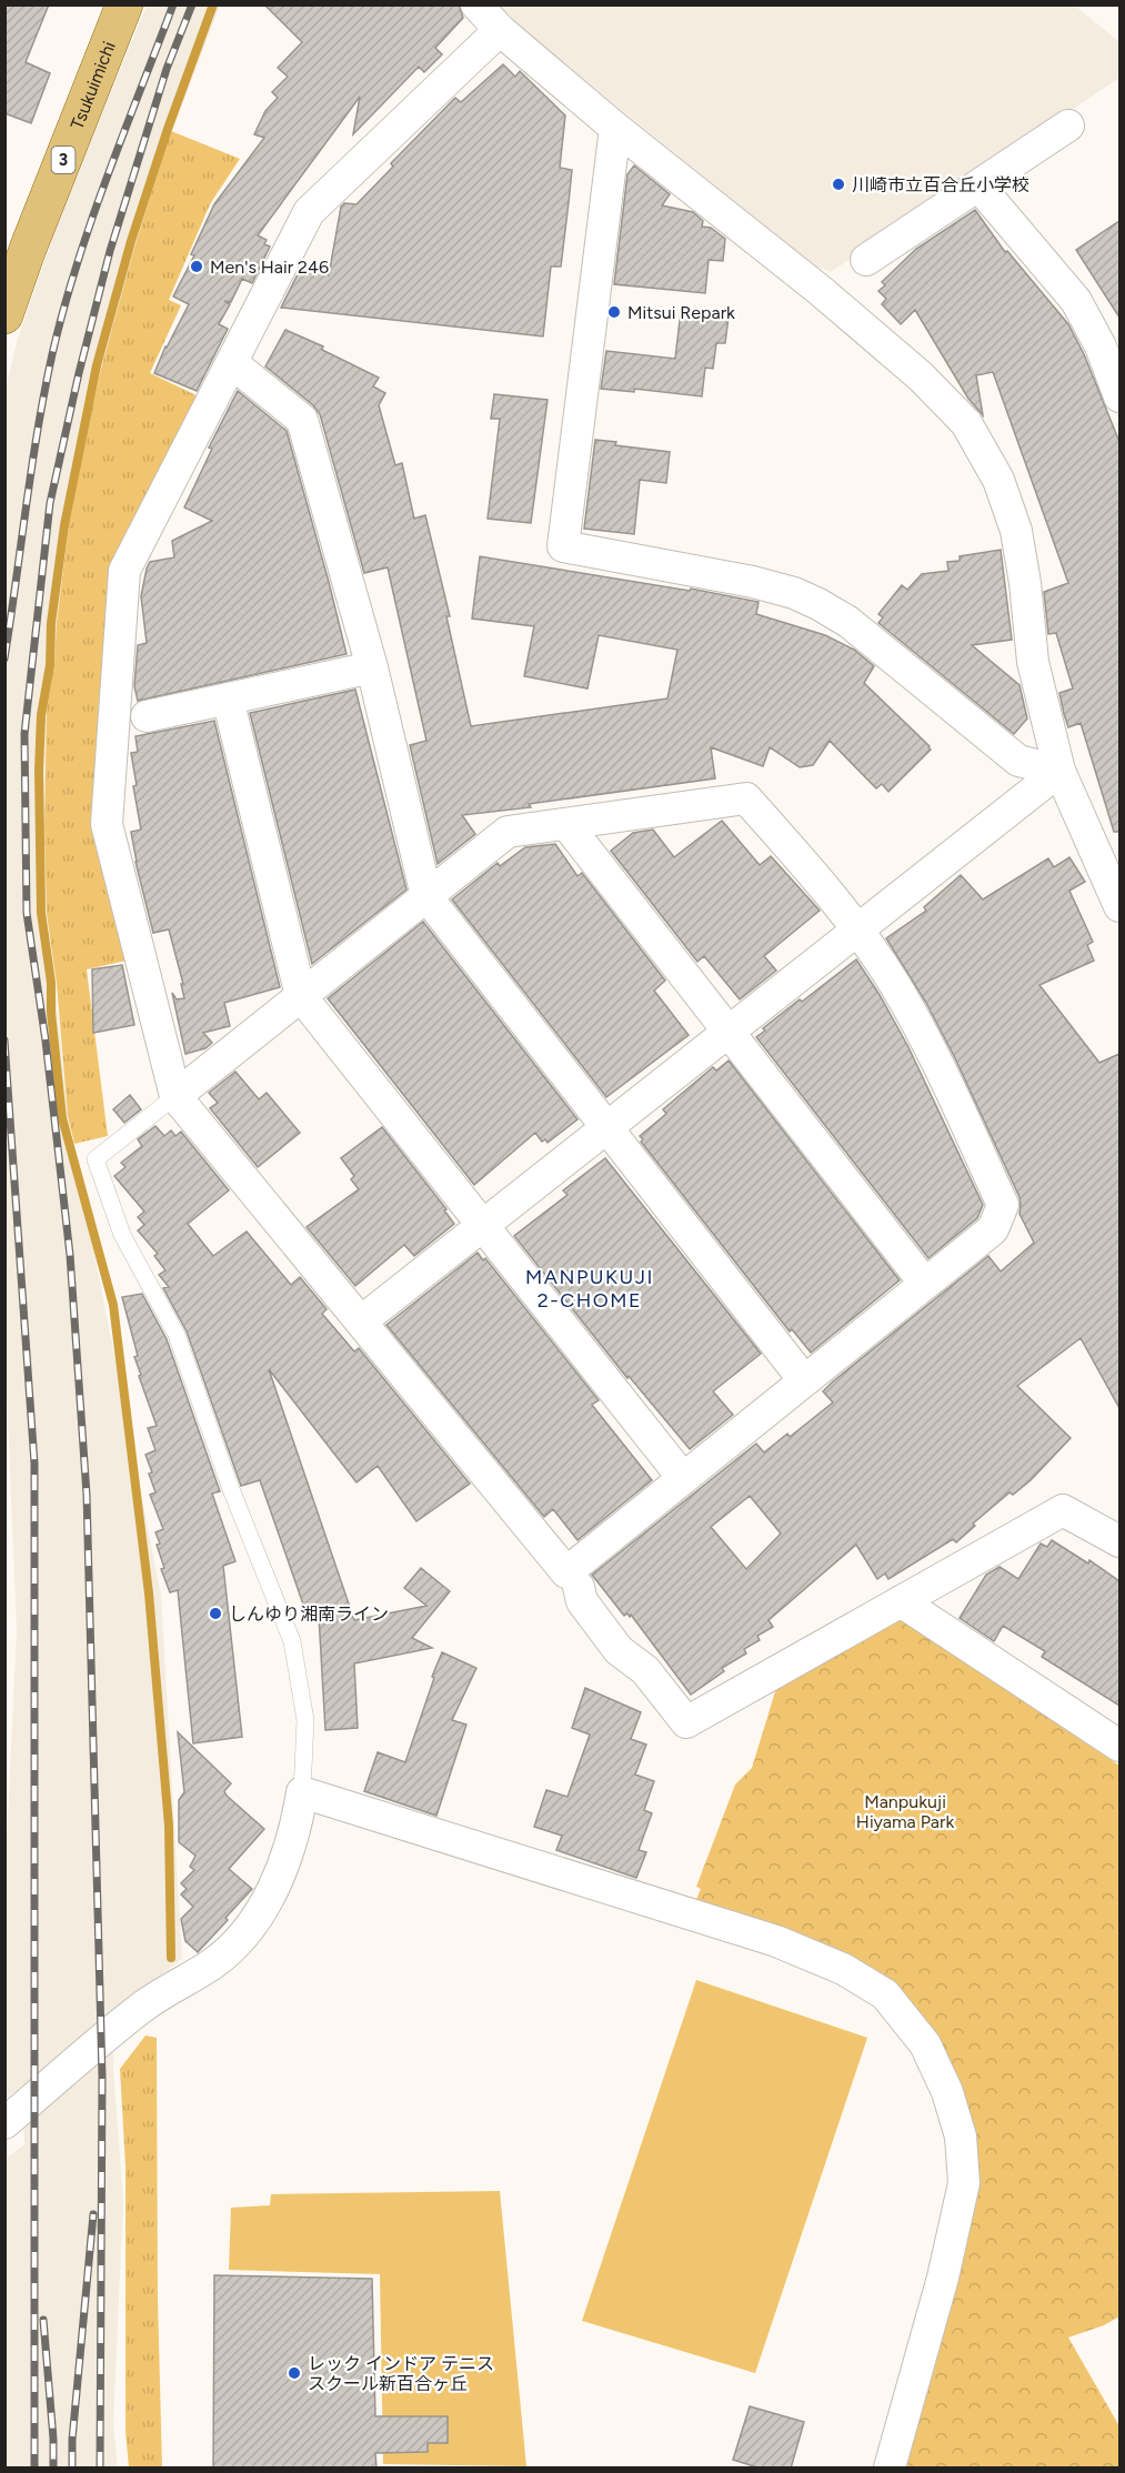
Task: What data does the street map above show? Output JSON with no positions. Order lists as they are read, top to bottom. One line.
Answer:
{"streets":{"main road":["Tsukuimichi","3"]},"districts":["MANPUKUJI 2-CHOME"],"parks":["Manpukuji Hiyama Park"],"places":["川崎市立百合丘小学校","Men's Hair 246","Mitsui Repark","しんゆり湘南ライン","レック インドア テニス スクール新百合ヶ丘"]}
